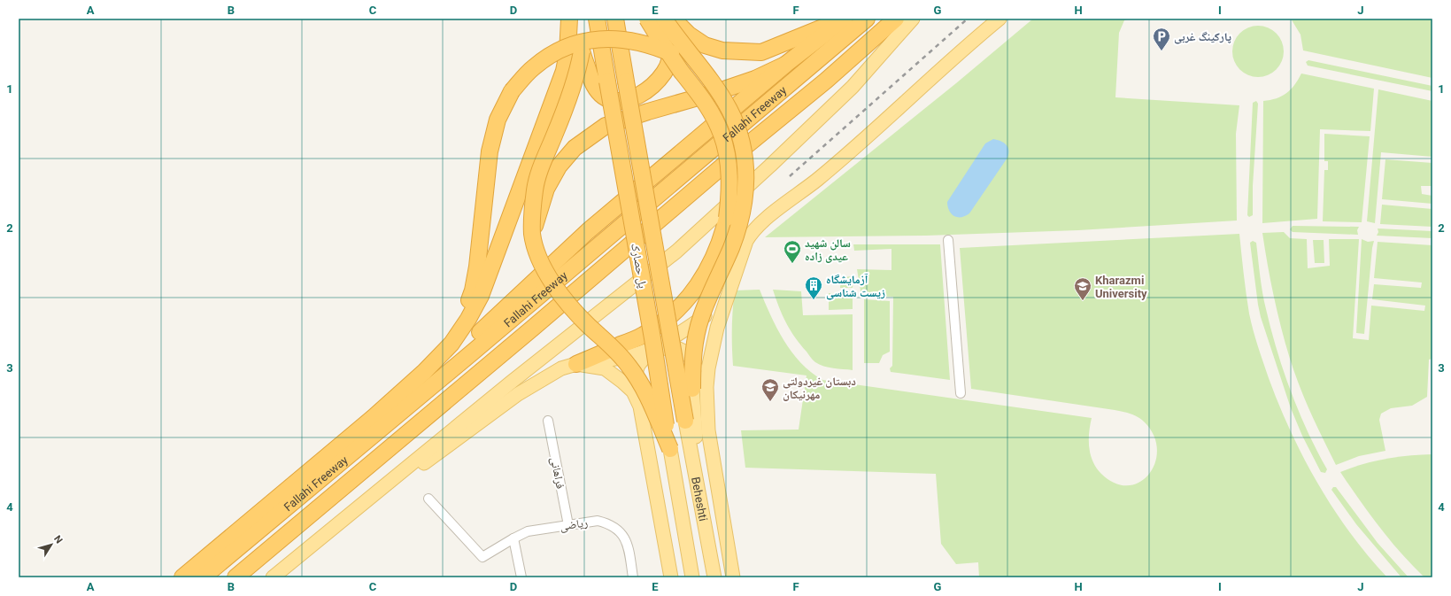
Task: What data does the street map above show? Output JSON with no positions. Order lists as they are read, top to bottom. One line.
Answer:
{"streets":{"highway":["Fallahi Freeway","پل حصارک"],"main road":["Beheshti"],"street":["فراهانی","ریاضی"]},"crossings":[["پل حصارک","Beheshti"],["فراهانی","ریاضی"]],"places":{"parking":["پارکینگ غربی"],"sports":["سالن شهید عیدی زاده"],"building":["آزمایشگاه زیست شناسی"],"school or university":["Kharazmi University","دبستان غیردولتی مهرنیکان"]},"north":"top right","grid":{"columns":["A","B","C","D","E","F","G","H","I","J"],"rows":["1","2","3","4"]}}
